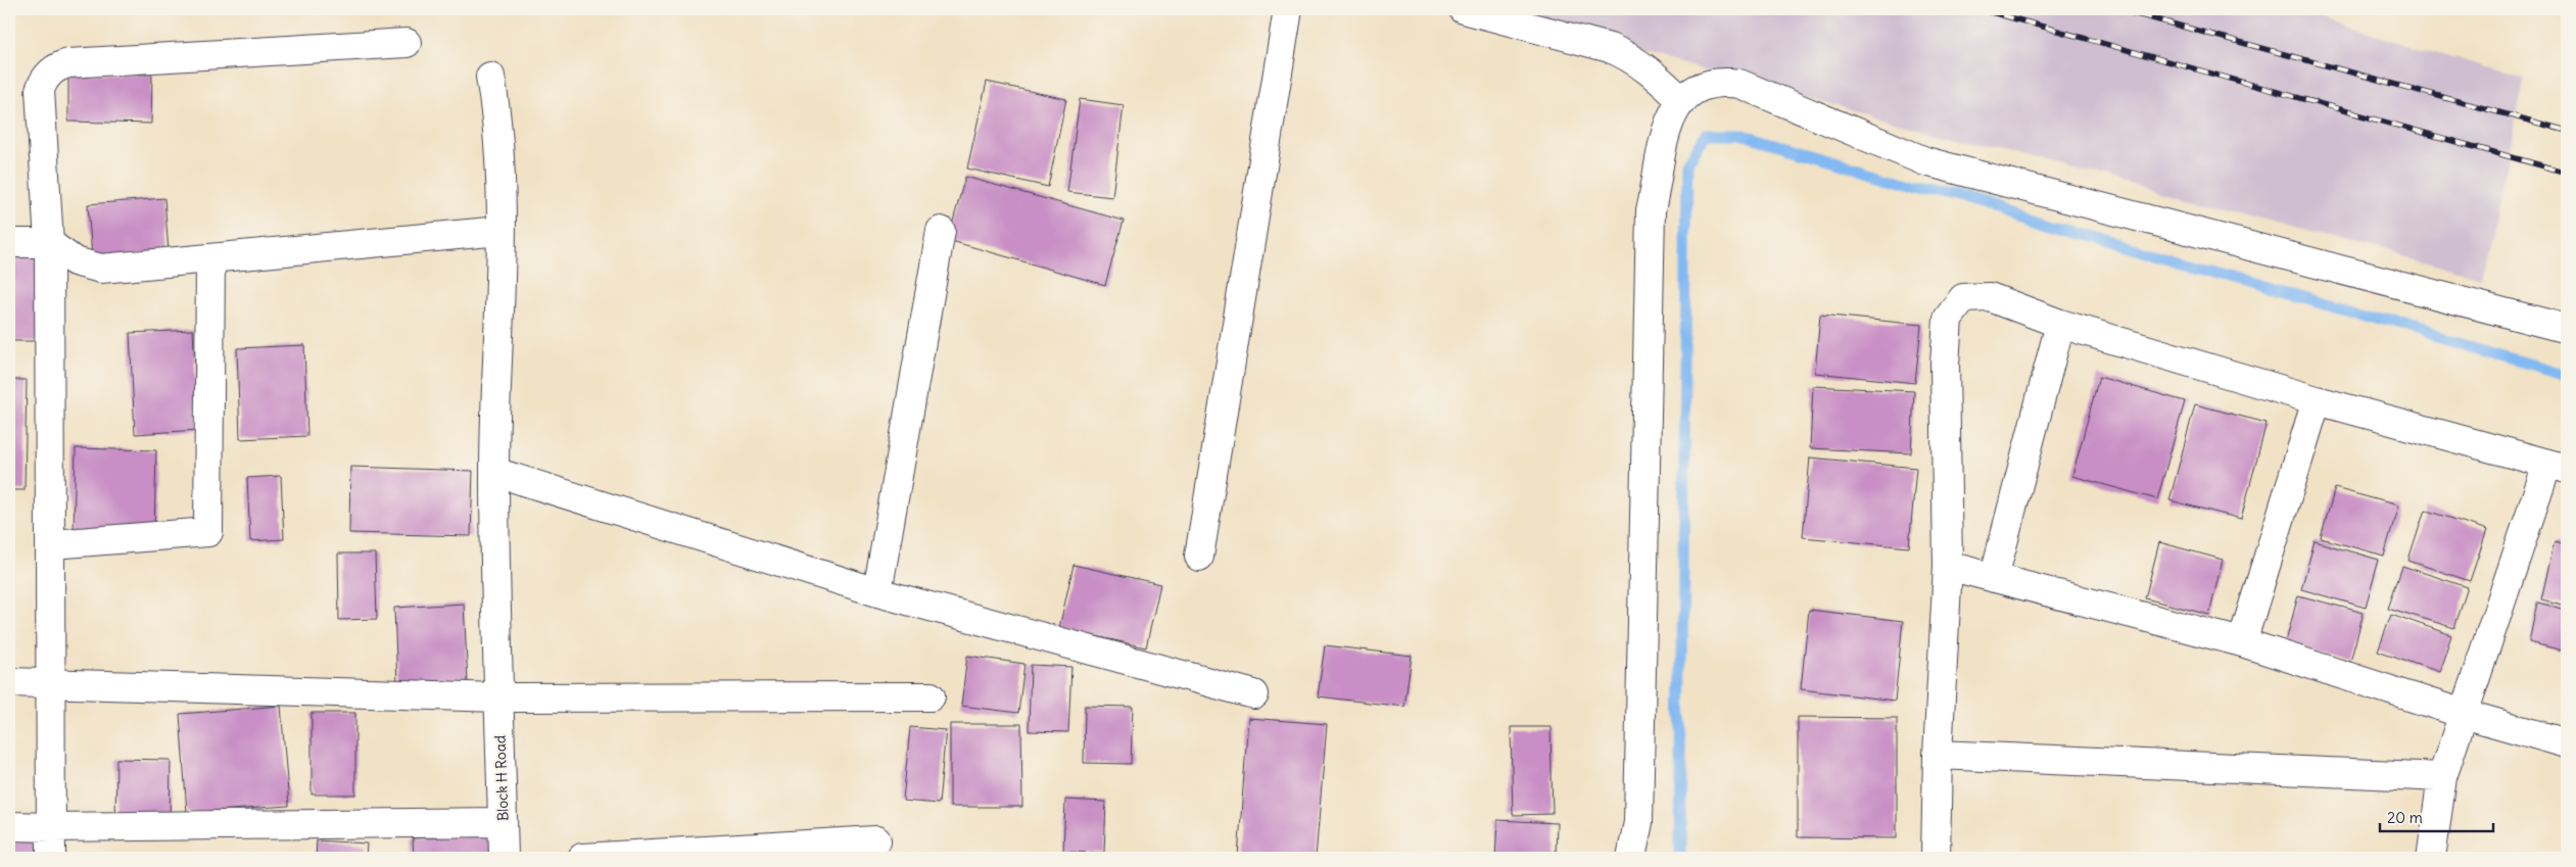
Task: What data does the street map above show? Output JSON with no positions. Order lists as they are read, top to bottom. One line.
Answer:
{"streets":{"street":["Block H Road"]},"scale_bar":"20 m"}
